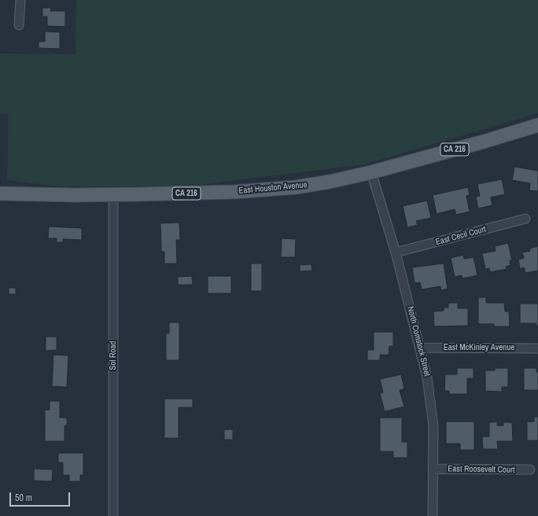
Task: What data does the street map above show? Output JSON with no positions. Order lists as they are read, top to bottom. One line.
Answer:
{"streets":{"main road":["CA 216","East Houston Avenue"],"street":["East Cecil Court","North Comstock Street","East McKinley Avenue","Sol Road","East Roosevelt Court"]},"crossings":[["East Houston Avenue","North Comstock Street"],["East Houston Avenue","Sol Road"],["East Cecil Court","North Comstock Street"],["North Comstock Street","East McKinley Avenue"],["North Comstock Street","East Roosevelt Court"]],"scale_bar":"50 m"}
